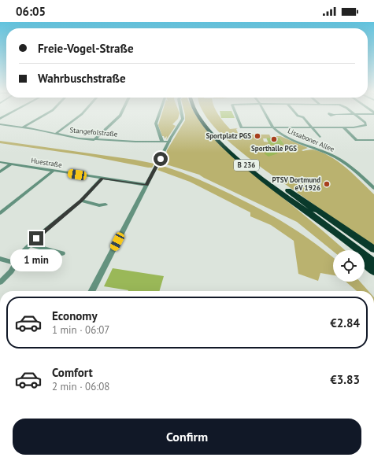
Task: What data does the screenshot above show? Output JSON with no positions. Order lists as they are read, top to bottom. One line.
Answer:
{"streets":{"highway":["B 236"],"street":["Stangefolstraße","Lissaboner Allee","Huestraße"]},"places":["Sportplatz PGS","Sporthalle PGS","PTSV Dortmund eV 1926"],"page":{"status":"06:05","banner":["Freie-Vogel-Straße","Wahrbuschstraße"],"bubble":"1 min","list":[{"name":"Economy","note":"1 min · 06:07","value":"€2.84"},{"name":"Comfort","note":"2 min · 06:08","value":"€3.83"}],"buttons":"Confirm"}}
